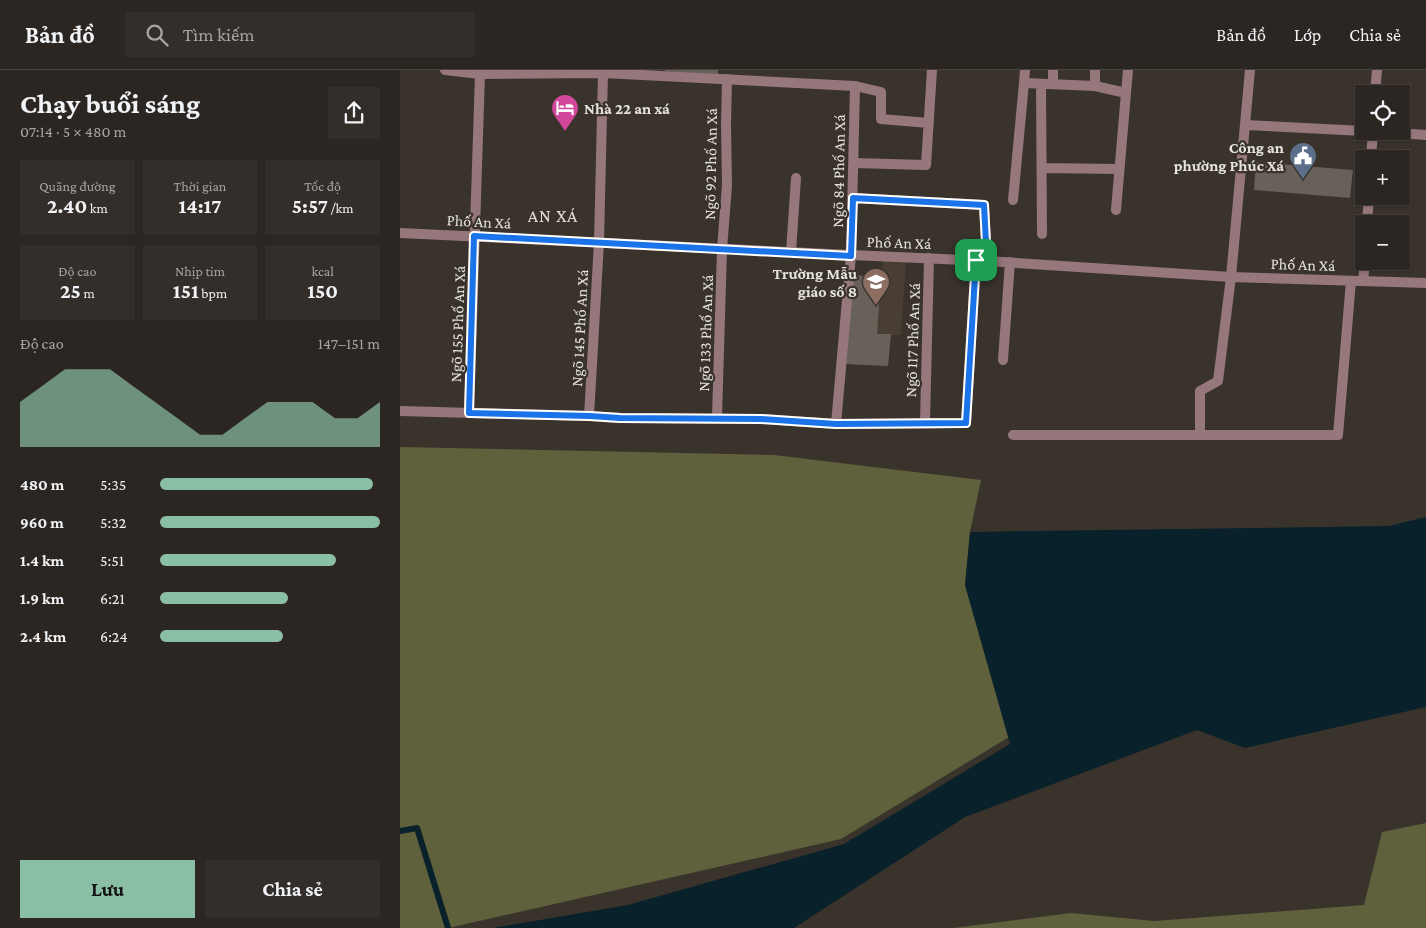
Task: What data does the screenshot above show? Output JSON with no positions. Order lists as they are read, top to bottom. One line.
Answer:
{"streets":{"street":["Ngõ 92 Phố An Xá","Ngõ 84 Phố An Xá","Phố An Xá","Ngõ 155 Phố An Xá","Ngõ 145 Phố An Xá","Ngõ 133 Phố An Xá","Ngõ 117 Phố An Xá"]},"crossings":[["Ngõ 92 Phố An Xá","Phố An Xá"],["Ngõ 92 Phố An Xá","Ngõ 133 Phố An Xá"],["Ngõ 84 Phố An Xá","Phố An Xá"],["Phố An Xá","Ngõ 155 Phố An Xá"],["Phố An Xá","Ngõ 145 Phố An Xá"],["Phố An Xá","Ngõ 133 Phố An Xá"],["Phố An Xá","Ngõ 117 Phố An Xá"]],"districts":["AN XÁ"],"places":{"hotel":["Nhà 22 an xá"],"public building":["Công an phường Phúc Xá"],"school or university":["Trường Mẫu giáo số 8"]},"page":{"header":"Bản đồ","search":"Tìm kiếm","nav":["Bản đồ","Lớp","Chia sẻ"],"heading":["Chạy buổi sáng","07:14 · 5 × 480 m"],"map_buttons":["+","−"],"stats":[["Quãng đường","2.40 km"],["Thời gian","14:17"],["Tốc độ","5:57 /km"],["Độ cao","25 m"],["Nhịp tim","151 bpm"],["kcal","150"]],"chart":["Độ cao","147–151 m"],"list":[{"name":"480 m","note":"5:35"},{"name":"960 m","note":"5:32"},{"name":"1.4 km","note":"5:51"},{"name":"1.9 km","note":"6:21"},{"name":"2.4 km","note":"6:24"}],"buttons":["Lưu","Chia sẻ"]}}
